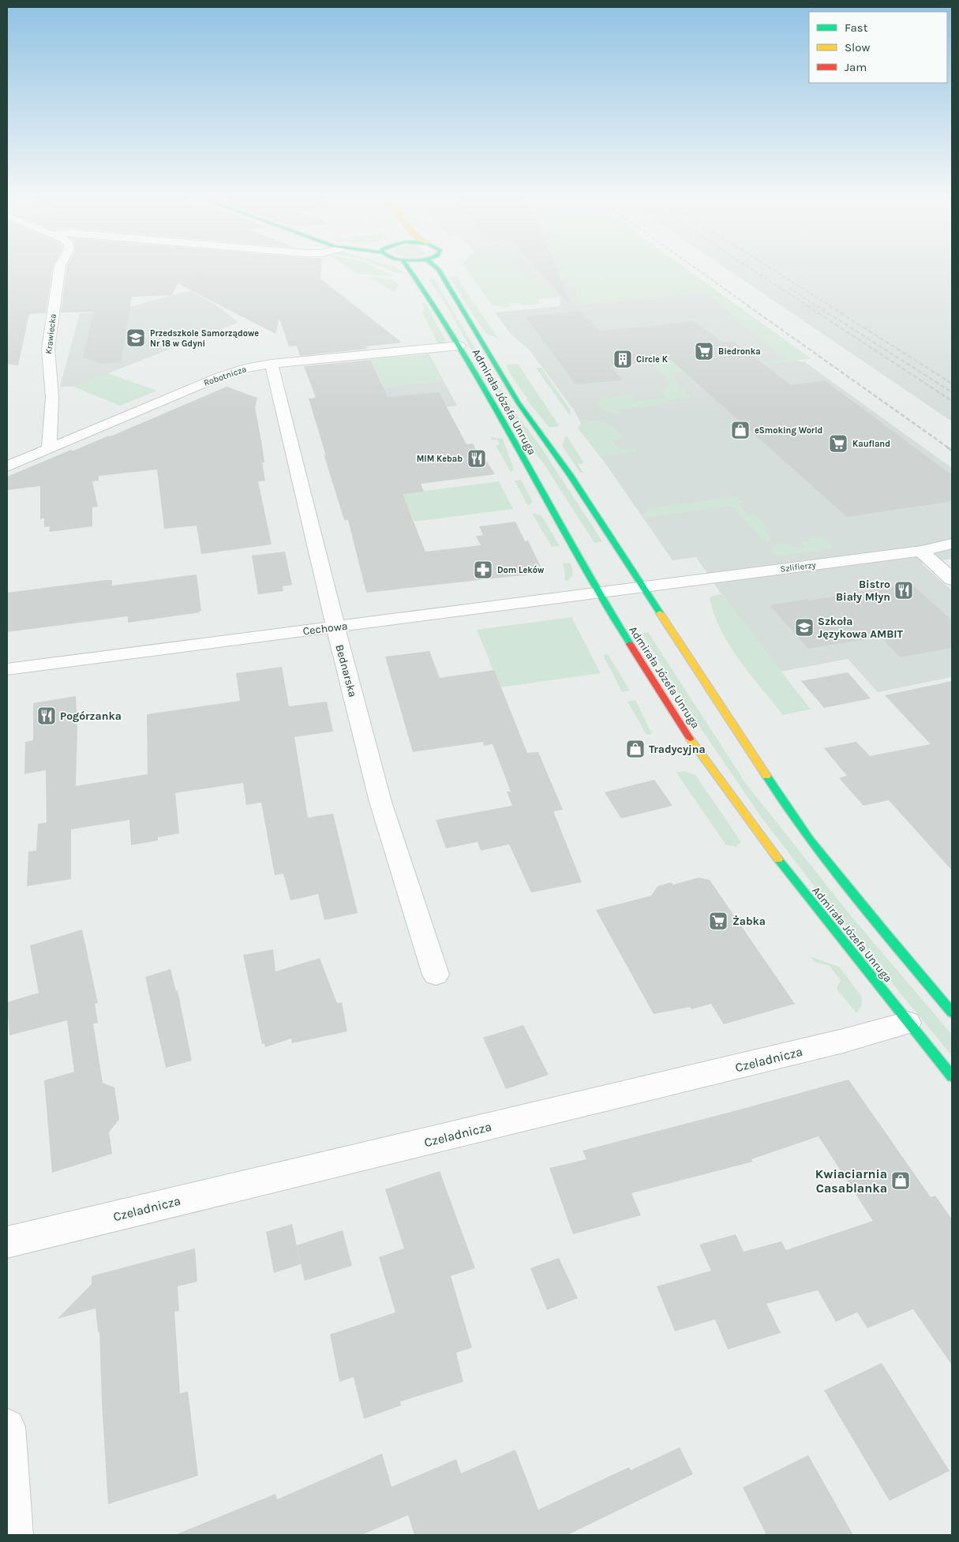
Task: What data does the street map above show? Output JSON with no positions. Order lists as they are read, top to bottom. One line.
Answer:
{"streets":{"street":["Krawiecka","Robotnicza","Admirała Józefa Unruga","Szlifierzy","Cechowa","Bednarska","Czeladnicza"]},"crossings":[["Krawiecka","Robotnicza"],["Robotnicza","Admirała Józefa Unruga"],["Robotnicza","Bednarska"],["Admirała Józefa Unruga","Szlifierzy"],["Admirała Józefa Unruga","Cechowa"],["Admirała Józefa Unruga","Czeladnicza"],["Szlifierzy","Cechowa"],["Cechowa","Bednarska"]],"places":{"school or university":["Przedszkole Samorządowe Nr 18 w Gdyni","Szkoła Językowa AMBIT"],"supermarket":["Biedronka","Kaufland","Żabka"],"building":["Circle K"],"shop":["eSmoking World","Tradycyjna","Kwiaciarnia Casablanka"],"restaurant":["MIM Kebab","Bistro Biały Młyn","Pogórzanka"],"pharmacy":["Dom Leków"]},"legend":["Fast","Slow","Jam"]}
